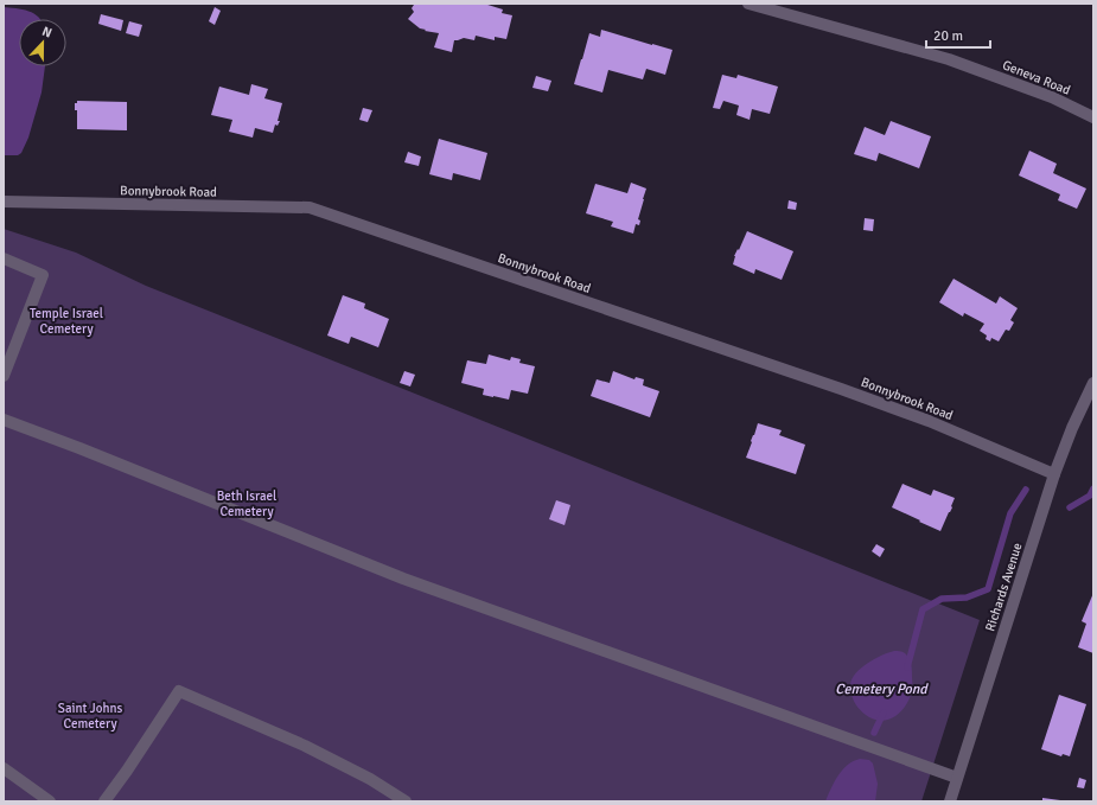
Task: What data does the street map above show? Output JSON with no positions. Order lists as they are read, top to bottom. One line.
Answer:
{"streets":{"street":["Geneva Road","Bonnybrook Road","Richards Avenue"]},"crossings":[["Bonnybrook Road","Richards Avenue"]],"water":["Cemetery Pond"],"parks":["Temple Israel Cemetery","Beth Israel Cemetery","Saint Johns Cemetery"],"scale_bar":"20 m","north":"top"}
